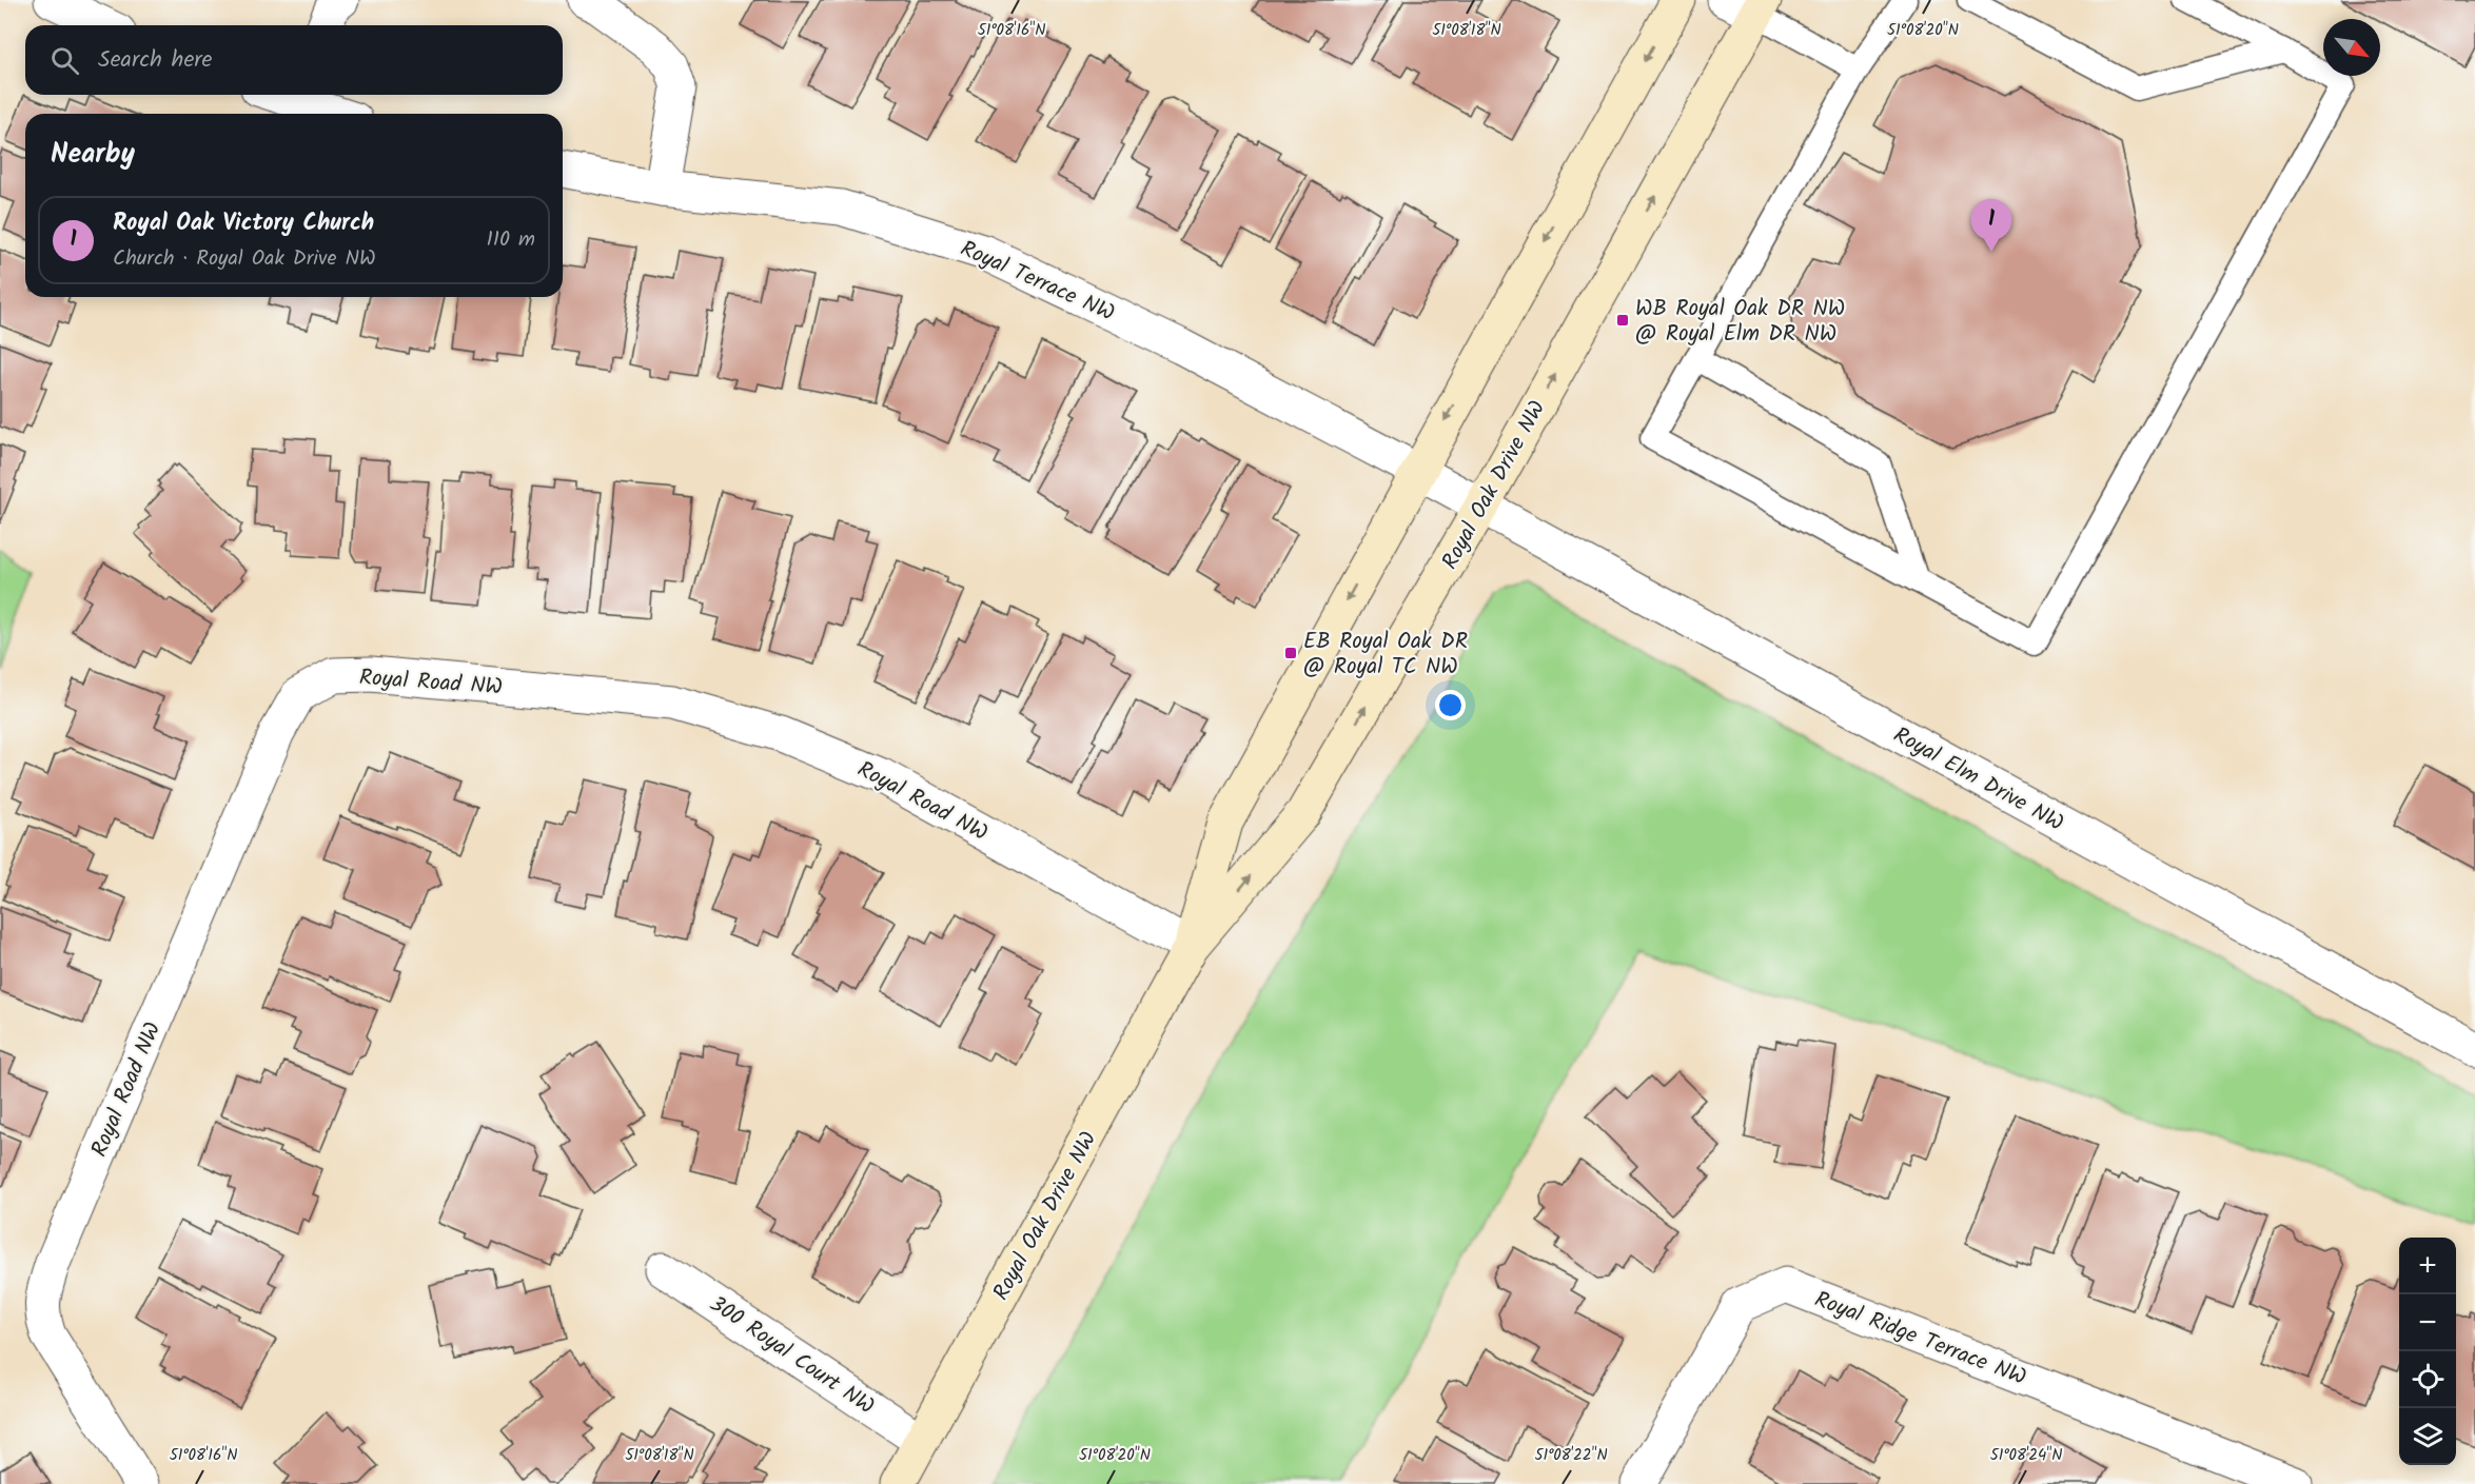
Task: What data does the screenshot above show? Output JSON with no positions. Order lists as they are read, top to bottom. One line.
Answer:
{"streets":{"street":["Royal Terrace NW","Royal Oak Drive NW","Royal Road NW","Royal Elm Drive NW","Royal Ridge Terrace NW","300 Royal Court NW"]},"crossings":[["Royal Terrace NW","Royal Oak Drive NW"],["Royal Terrace NW","Royal Elm Drive NW"],["Royal Oak Drive NW","Royal Road NW"],["Royal Oak Drive NW","Royal Elm Drive NW"],["Royal Oak Drive NW","300 Royal Court NW"]],"places":{"transit":["WB Royal Oak DR NW @ Royal Elm DR NW","EB Royal Oak DR @ Royal TC NW"]},"north":"bottom right","page":{"search":"Search here","heading":"Nearby","list":[{"mark":"1","name":"Royal Oak Victory Church","note":"Church · Royal Oak Drive NW","value":"110 m"}],"pins":"1","map_buttons":["+","−"]},"coordinates":["51°08'16\"N","51°08'18\"N","51°08'20\"N","51°08'22\"N","51°08'24\"N"]}
